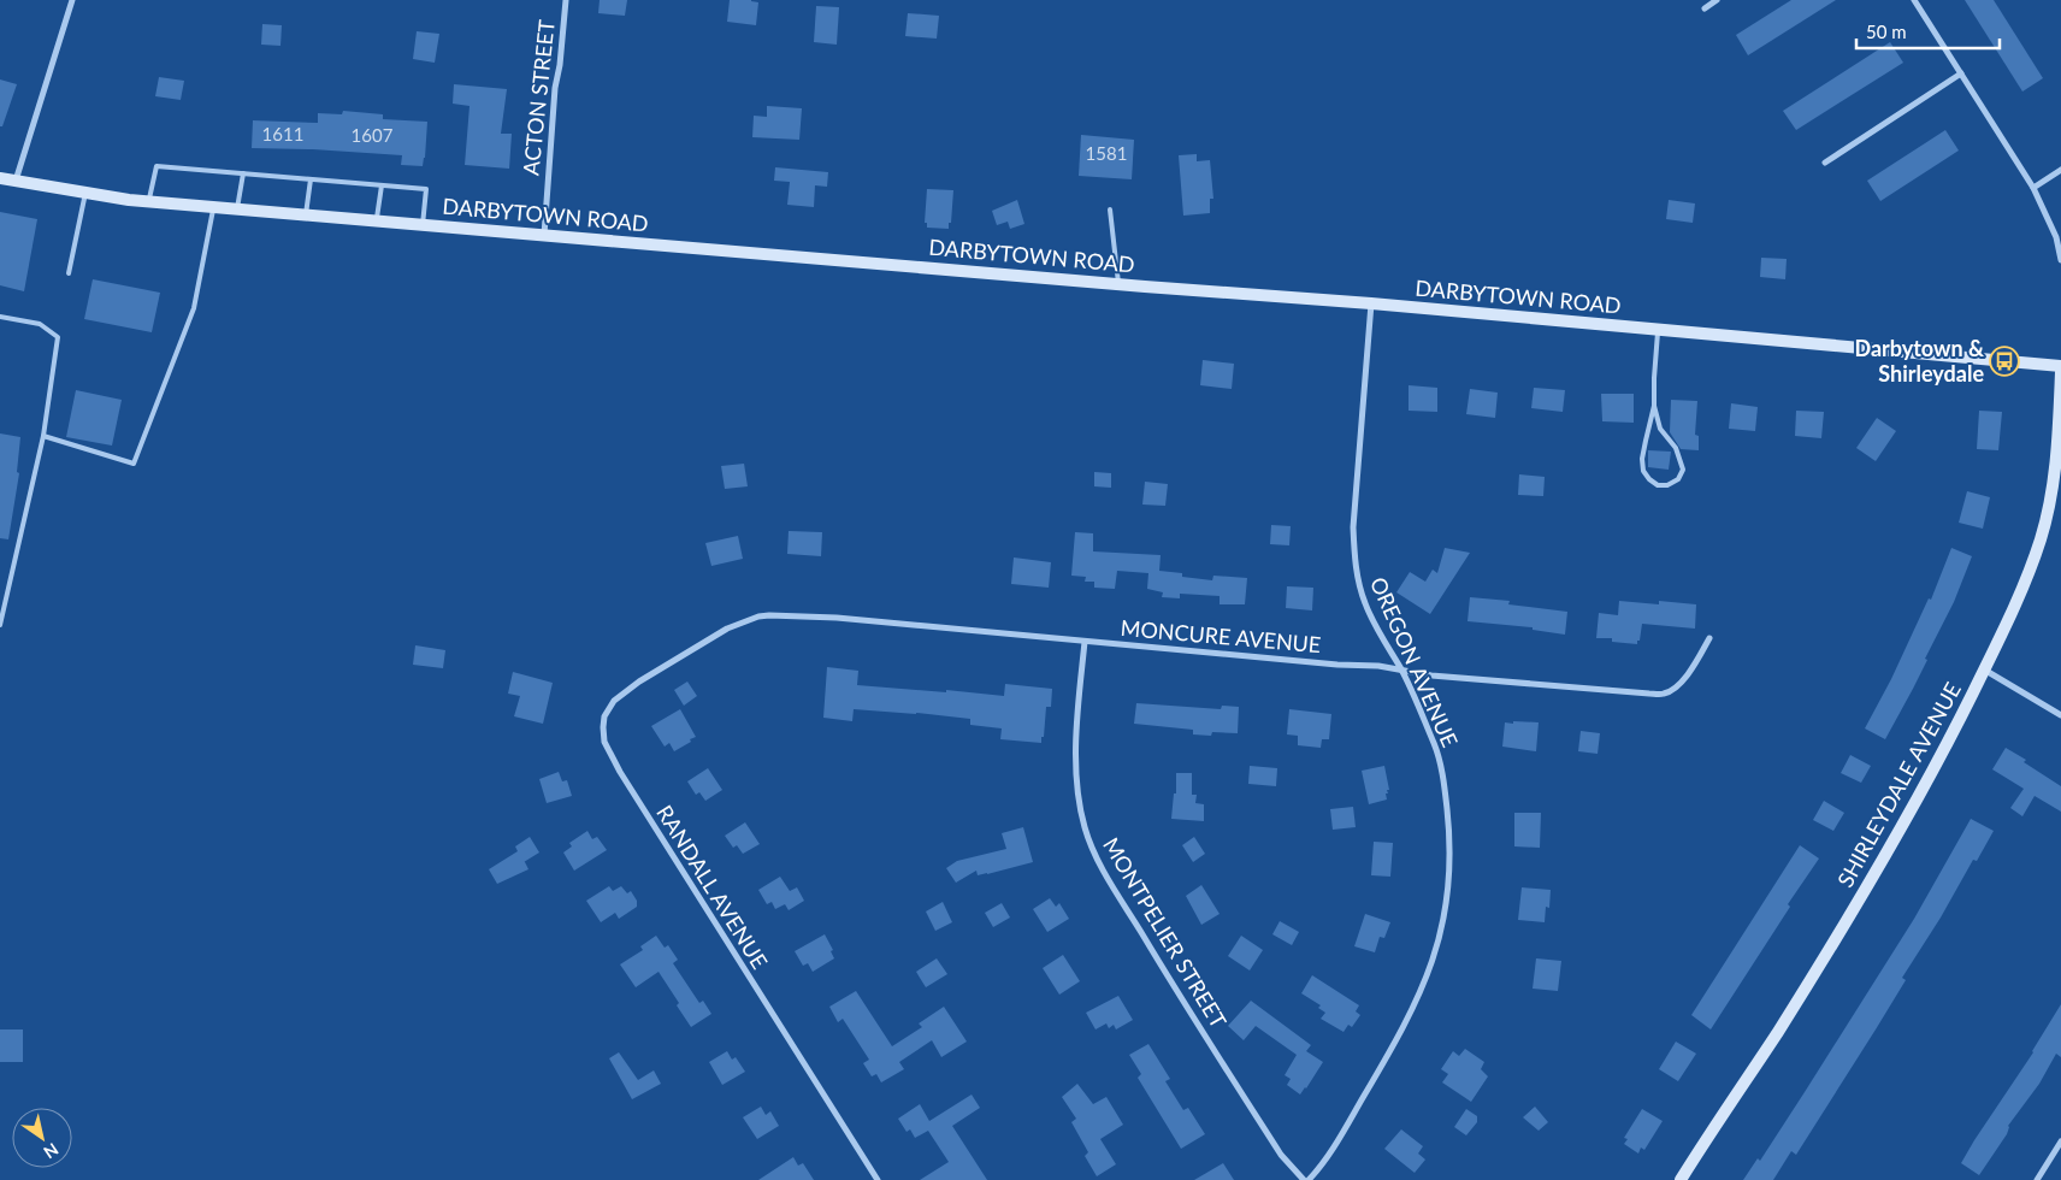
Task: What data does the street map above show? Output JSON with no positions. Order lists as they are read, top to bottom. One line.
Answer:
{"streets":{"main road":["DARBYTOWN ROAD","SHIRLEYDALE AVENUE"],"street":["ACTON STREET","MONCURE AVENUE","OREGON AVENUE","RANDALL AVENUE","MONTPELIER STREET"]},"crossings":[["ACTON STREET","DARBYTOWN ROAD"],["DARBYTOWN ROAD","OREGON AVENUE"],["MONCURE AVENUE","OREGON AVENUE"],["MONCURE AVENUE","RANDALL AVENUE"],["MONCURE AVENUE","MONTPELIER STREET"]],"places":{"bus stop":["Darbytown & Shirleydale"]},"house_numbers":["1611","1607","1581"],"scale_bar":"50 m","north":"bottom right"}
